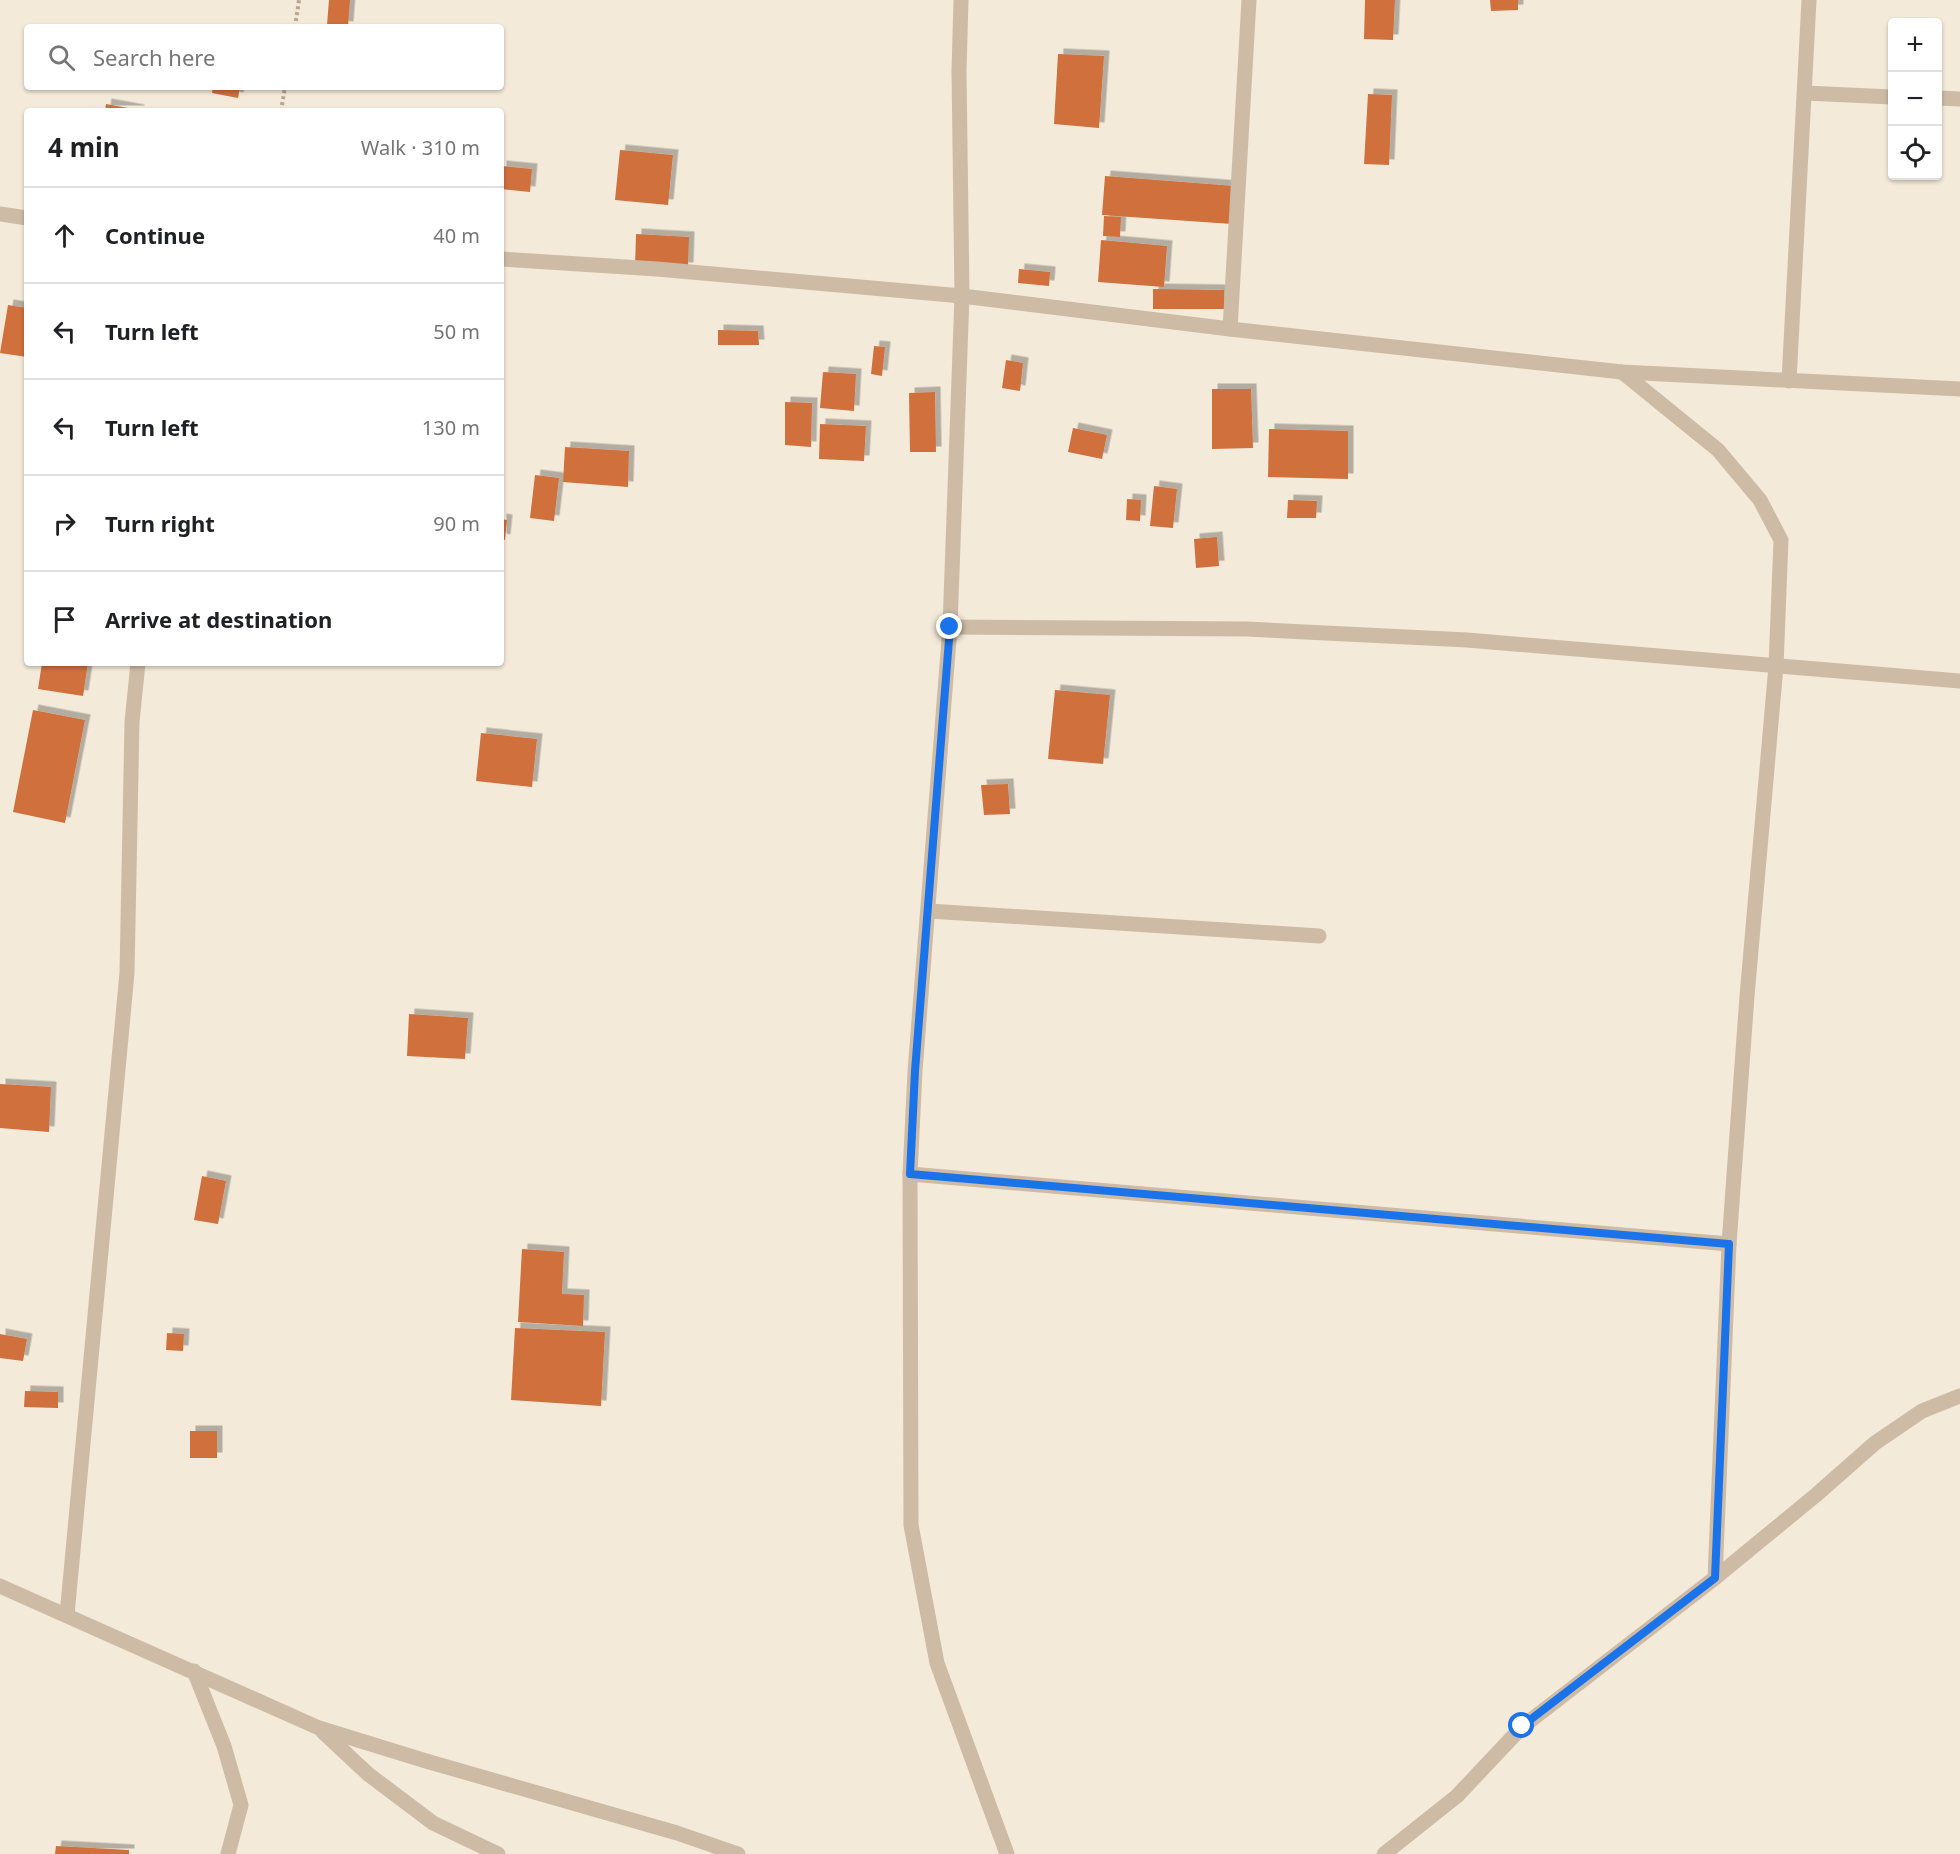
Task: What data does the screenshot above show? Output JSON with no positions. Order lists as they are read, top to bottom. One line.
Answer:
{"page":{"map_buttons":["+","−"],"search":"Search here","heading":["4 min","Walk · 310 m"],"list":[["Continue","40 m"],["Turn left","50 m"],["Turn left","130 m"],["Turn right","90 m"],"Arrive at destination"]}}
